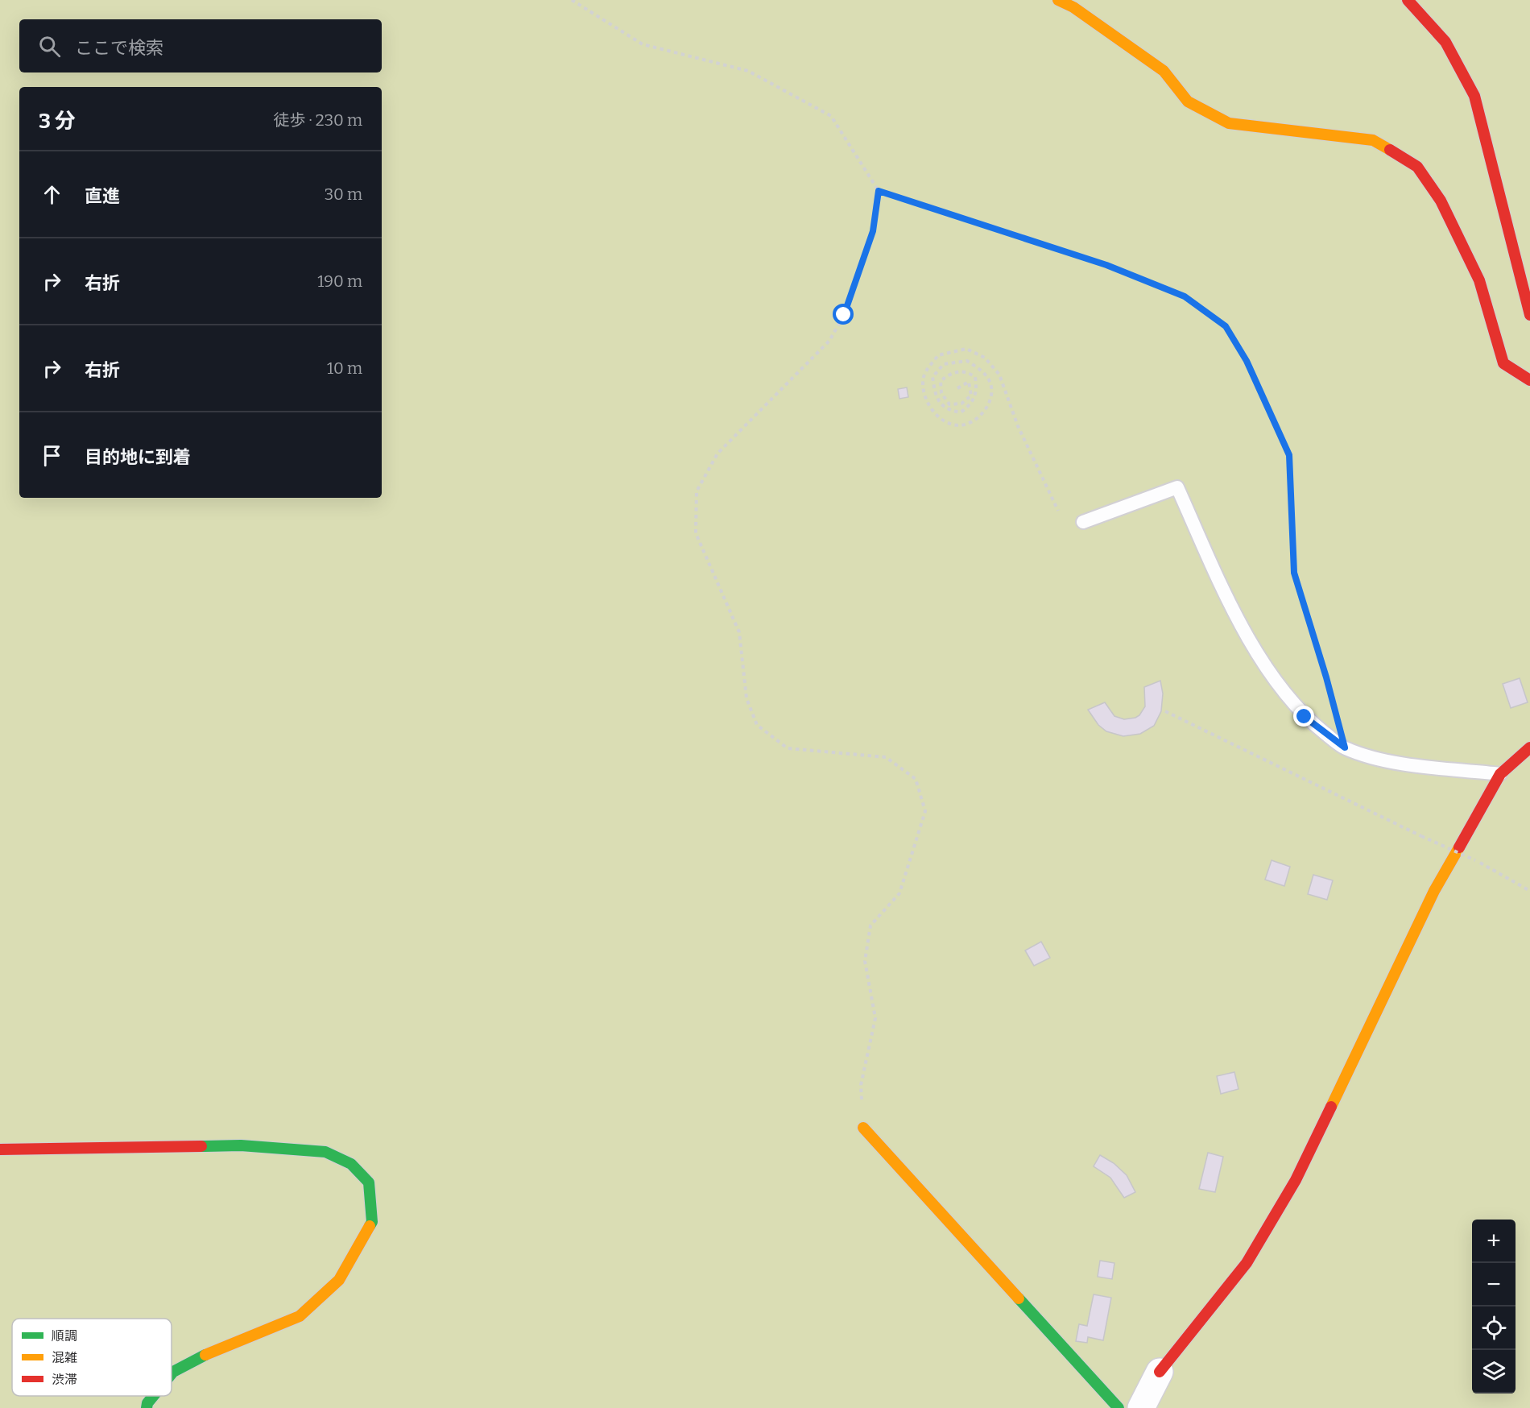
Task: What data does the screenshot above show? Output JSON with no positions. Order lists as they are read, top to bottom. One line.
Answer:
{"legend":["順調","混雑","渋滞"],"page":{"search":"ここで検索","heading":["3 分","徒歩 · 230 m"],"list":[["直進","30 m"],["右折","190 m"],["右折","10 m"],"目的地に到着"],"map_buttons":["+","−"]}}
